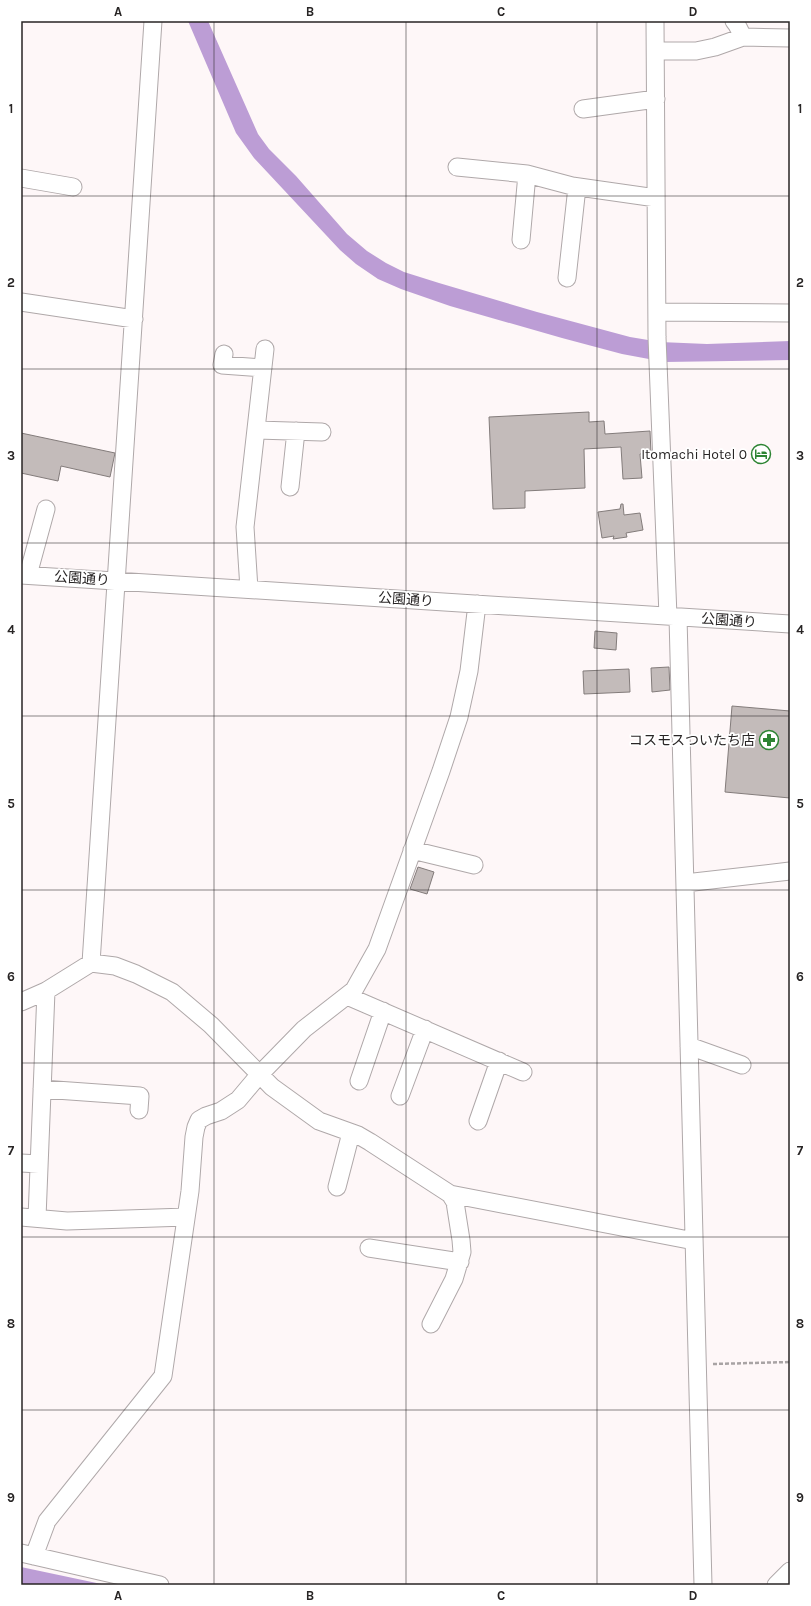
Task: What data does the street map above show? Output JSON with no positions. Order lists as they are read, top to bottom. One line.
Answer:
{"streets":{"street":["公園通り"]},"places":{"hotel":["Itomachi Hotel 0"],"pharmacy":["コスモスついたち店"]},"grid":{"columns":["A","B","C","D"],"rows":["1","2","3","4","5","6","7","8","9"]}}
